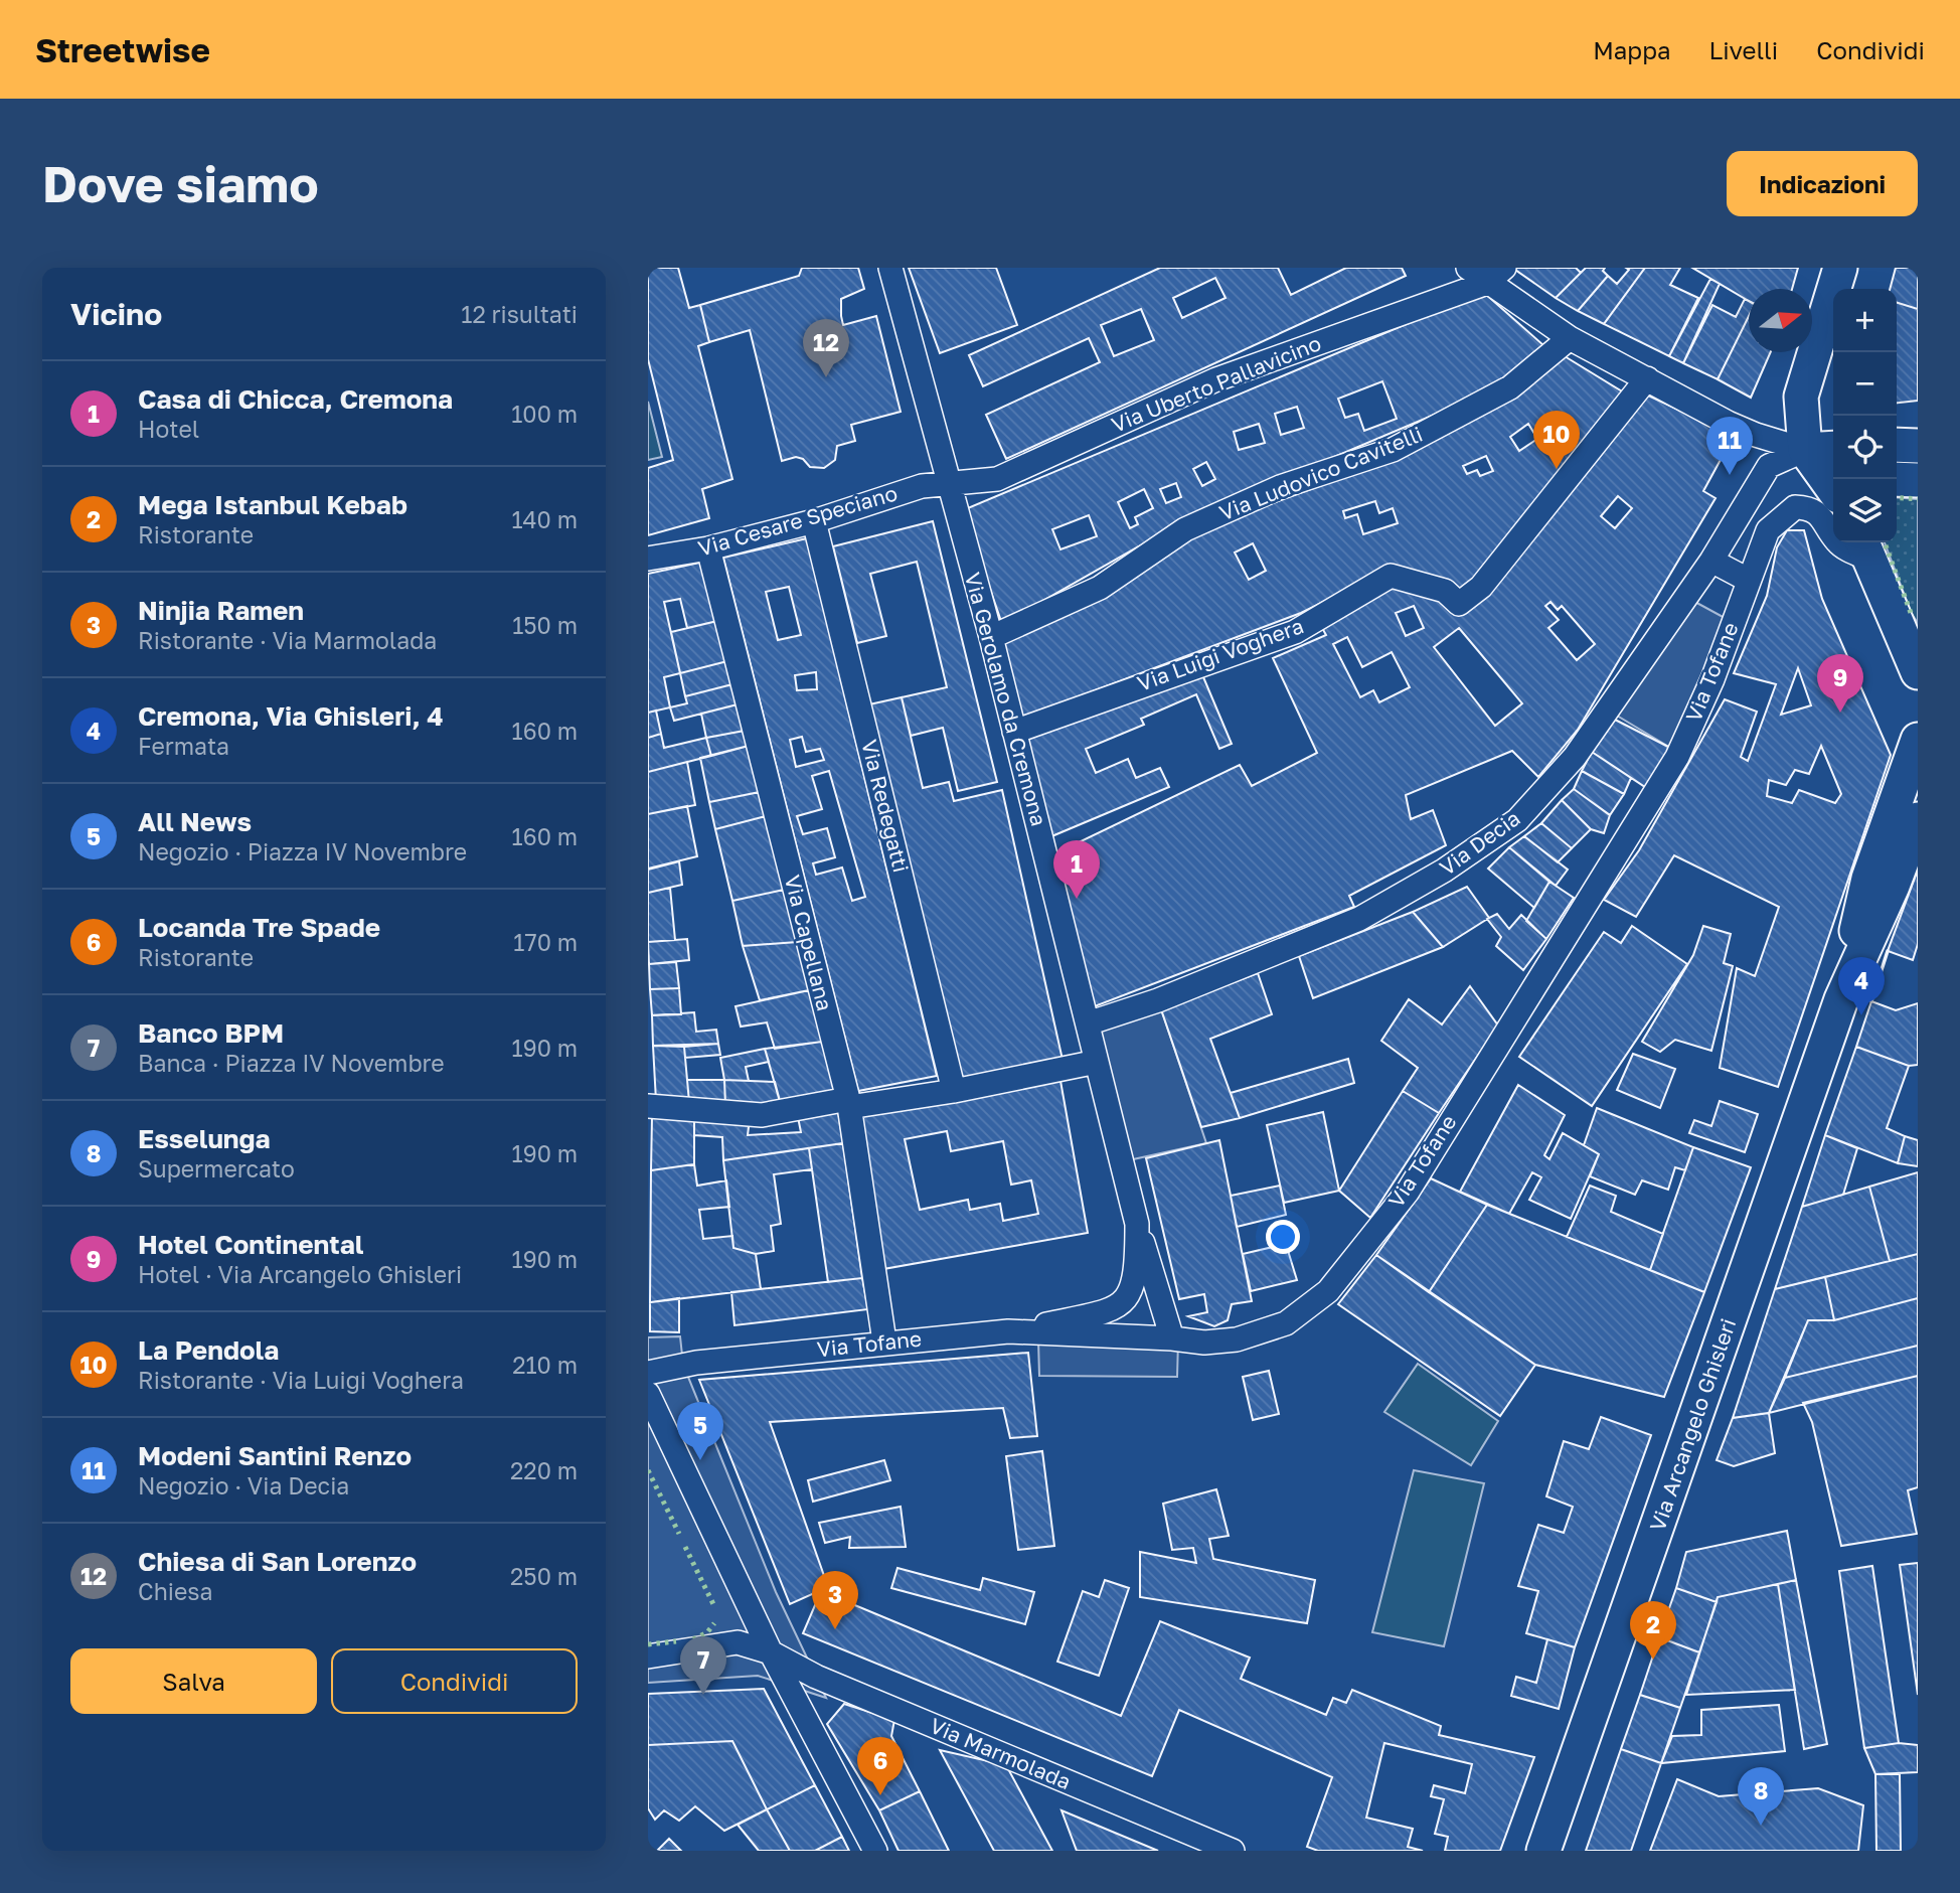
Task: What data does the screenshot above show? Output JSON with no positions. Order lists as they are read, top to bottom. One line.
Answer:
{"streets":{"main road":["Via Arcangelo Ghisleri"],"street":["Via Uberto Pallavicino","Via Ludovico Cavitelli","Via Cesare Speciano","Via Luigi Voghera","Via Tofane","Via Gerolamo da Cremona","Via Redegatti","Via Decia","Via Capellana","Via Marmolada"]},"crossings":[["Via Uberto Pallavicino","Via Cesare Speciano"],["Via Uberto Pallavicino","Via Gerolamo da Cremona"],["Via Ludovico Cavitelli","Via Gerolamo da Cremona"],["Via Cesare Speciano","Via Gerolamo da Cremona"],["Via Cesare Speciano","Via Redegatti"],["Via Cesare Speciano","Via Capellana"],["Via Luigi Voghera","Via Gerolamo da Cremona"],["Via Tofane","Via Gerolamo da Cremona"],["Via Tofane","Via Capellana"],["Via Gerolamo da Cremona","Via Decia"]],"north":"right","page":{"header":"Streetwise","nav":["Mappa","Livelli","Condividi"],"buttons":["Indicazioni",["Salva","Condividi"]],"title":"Dove siamo","heading":["Vicino","12 risultati"],"map_buttons":["+","−"],"pins":["12","10","11","9","1","4","5","3","2","7","6","8"],"list":[{"mark":"1","name":"Casa di Chicca, Cremona","note":"Hotel","value":"100 m"},{"mark":"2","name":"Mega Istanbul Kebab","note":"Ristorante","value":"140 m"},{"mark":"3","name":"Ninjia Ramen","note":"Ristorante · Via Marmolada","value":"150 m"},{"mark":"4","name":"Cremona, Via Ghisleri, 4","note":"Fermata","value":"160 m"},{"mark":"5","name":"All News","note":"Negozio · Piazza IV Novembre","value":"160 m"},{"mark":"6","name":"Locanda Tre Spade","note":"Ristorante","value":"170 m"},{"mark":"7","name":"Banco BPM","note":"Banca · Piazza IV Novembre","value":"190 m"},{"mark":"8","name":"Esselunga","note":"Supermercato","value":"190 m"},{"mark":"9","name":"Hotel Continental","note":"Hotel · Via Arcangelo Ghisleri","value":"190 m"},{"mark":"10","name":"La Pendola","note":"Ristorante · Via Luigi Voghera","value":"210 m"},{"mark":"11","name":"Modeni Santini Renzo","note":"Negozio · Via Decia","value":"220 m"},{"mark":"12","name":"Chiesa di San Lorenzo","note":"Chiesa","value":"250 m"}]}}
